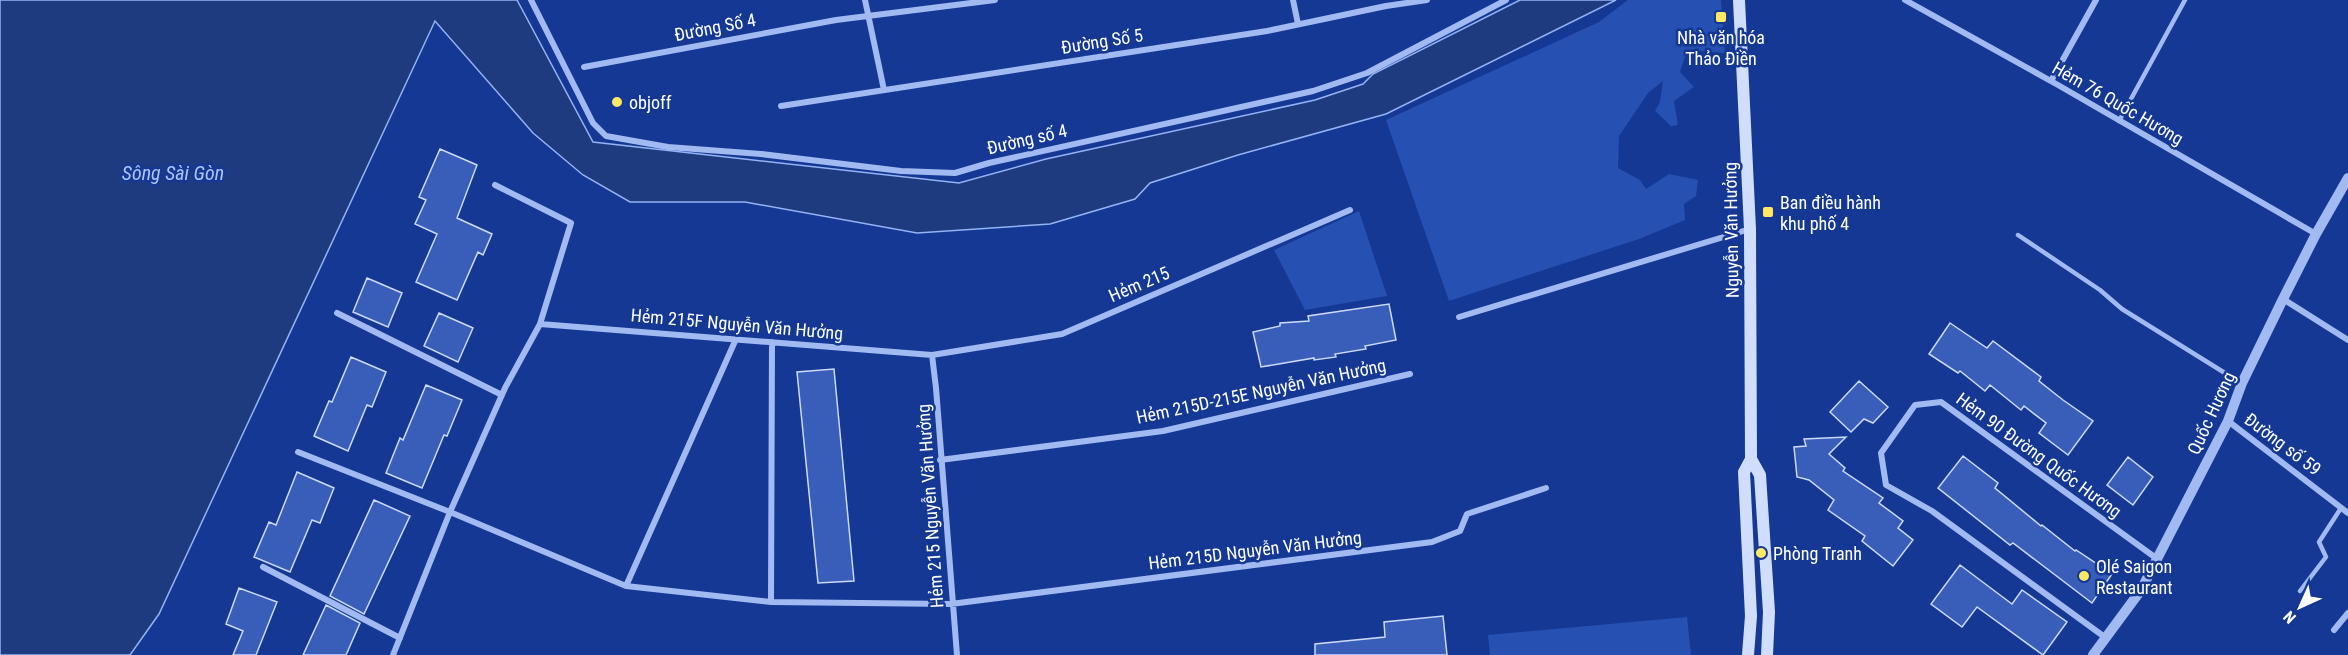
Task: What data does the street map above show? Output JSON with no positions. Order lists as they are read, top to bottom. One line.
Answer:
{"streets":{"main road":["Nguyễn Văn Hưởng"],"street":["Đường Số 4","Đường Số 5","Hẻm 76 Quốc Hương","Đường số 4","Hẻm 215","Hẻm 215F Nguyễn Văn Hưởng","Hẻm 215D-215E Nguyễn Văn Hưởng","Quốc Hương","Đường số 59","Hẻm 90 Đường Quốc Hương","Hẻm 215 Nguyễn Văn Hưởng","Hẻm 215D Nguyễn Văn Hưởng"]},"crossings":[["Hẻm 76 Quốc Hương","Quốc Hương"],["Hẻm 215","Hẻm 215F Nguyễn Văn Hưởng"],["Hẻm 215","Hẻm 215 Nguyễn Văn Hưởng"],["Hẻm 215F Nguyễn Văn Hưởng","Hẻm 215 Nguyễn Văn Hưởng"],["Hẻm 215D-215E Nguyễn Văn Hưởng","Hẻm 215 Nguyễn Văn Hưởng"],["Quốc Hương","Đường số 59"],["Quốc Hương","Hẻm 90 Đường Quốc Hương"],["Hẻm 215 Nguyễn Văn Hưởng","Hẻm 215D Nguyễn Văn Hưởng"]],"water":["Sông Sài Gòn"],"places":{"transit":["Nhà văn hóa Thảo Điền","Ban điều hành khu phố 4"],"other":["objoff","Phòng Tranh","Olé Saigon Restaurant"]},"north":"bottom left"}
